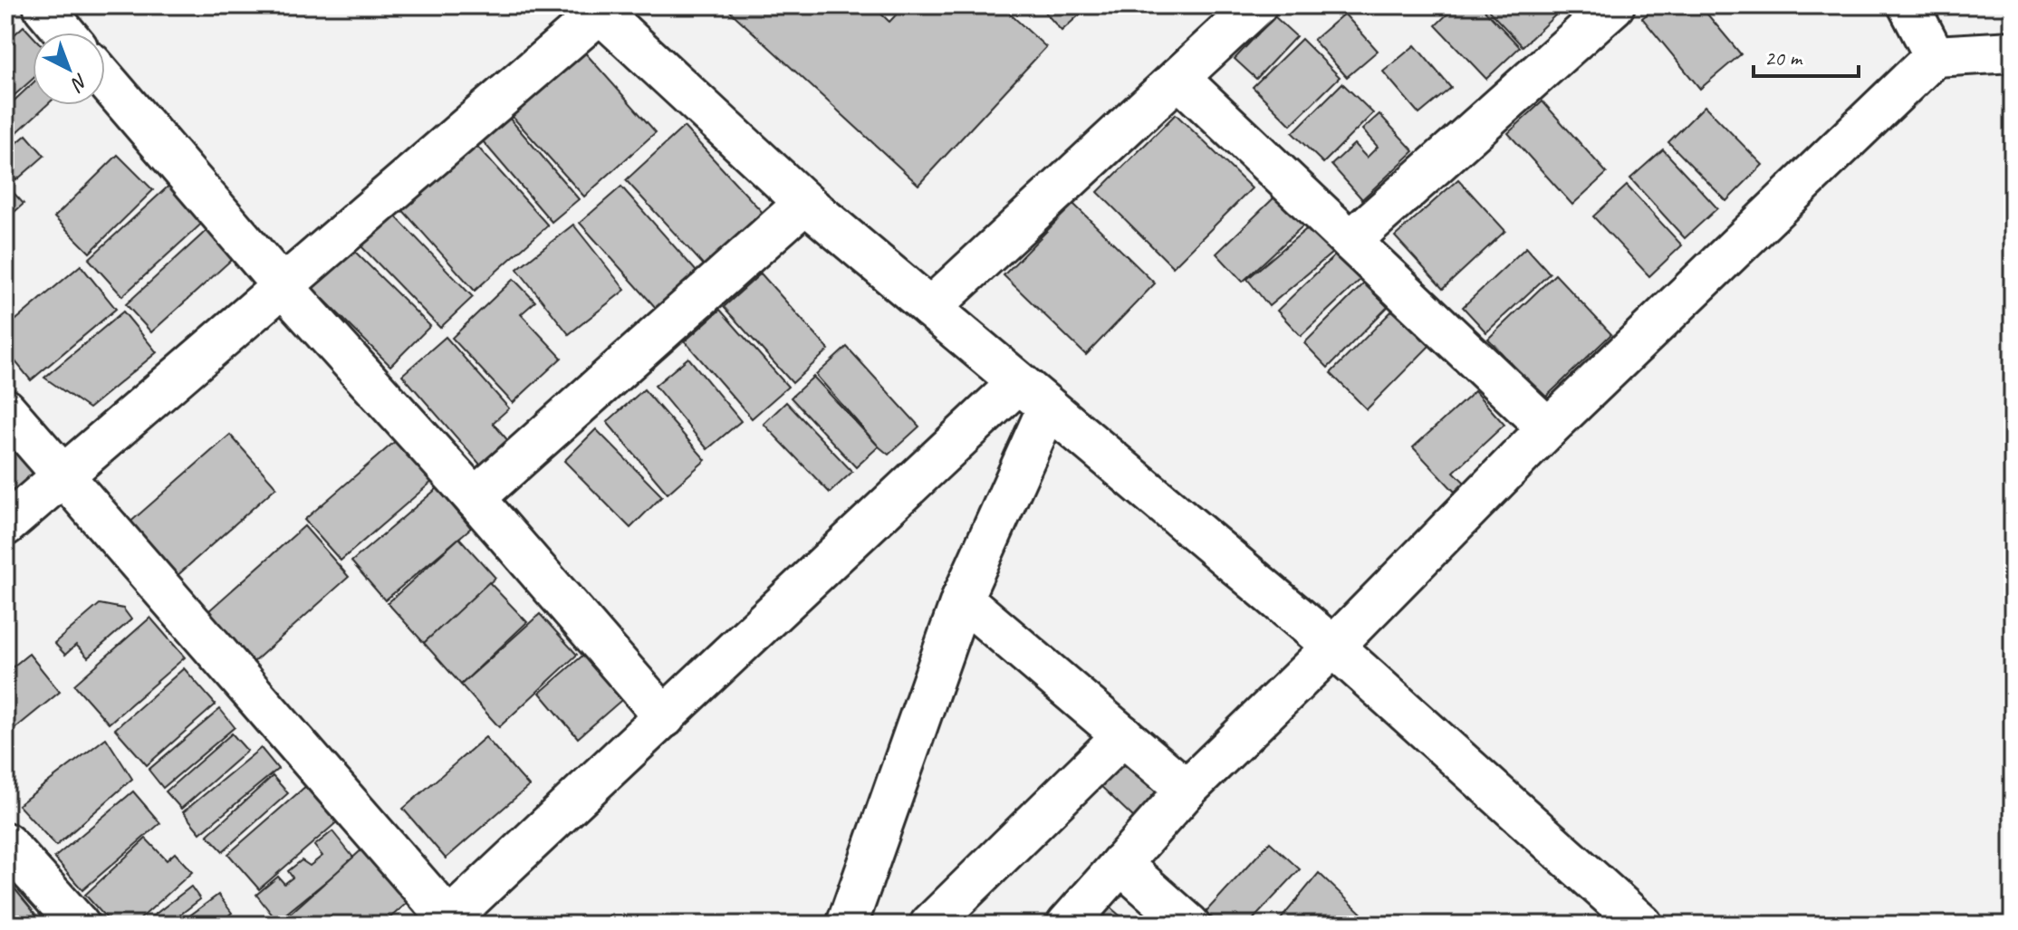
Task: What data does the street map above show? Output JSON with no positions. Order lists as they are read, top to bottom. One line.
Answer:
{"scale_bar":"20 m","north":"bottom right"}
